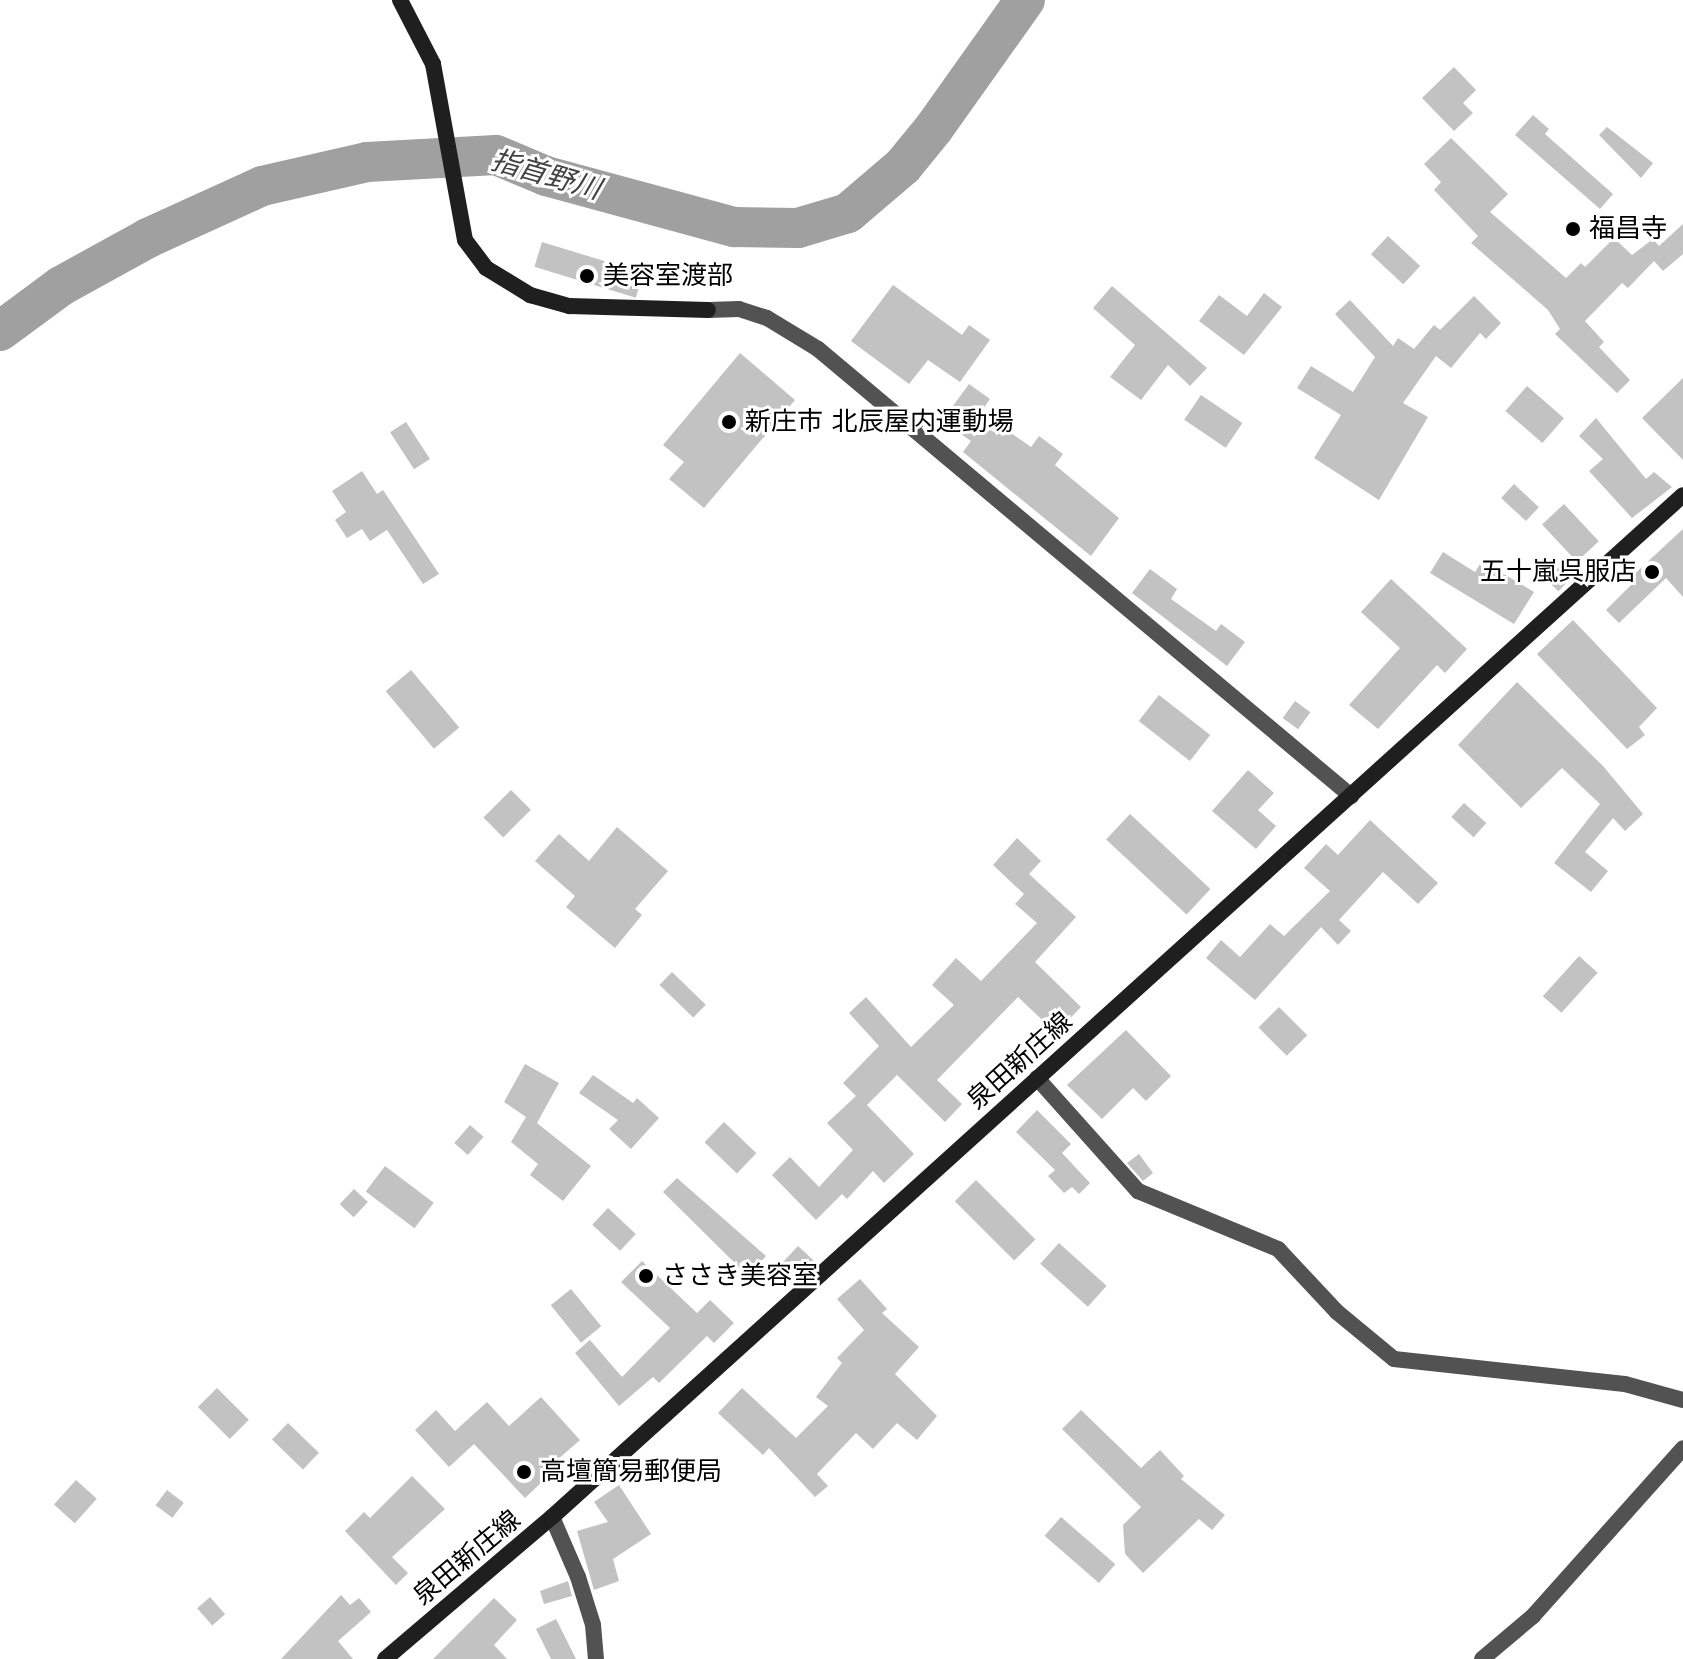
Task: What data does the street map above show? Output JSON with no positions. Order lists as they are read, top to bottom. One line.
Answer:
{"streets":{"main road":["泉田新庄線"]},"water":["指首野川"],"places":["福昌寺","美容室渡部","新庄市 北辰屋内運動場","五十嵐呉服店","ささき美容室","高壇簡易郵便局"]}
